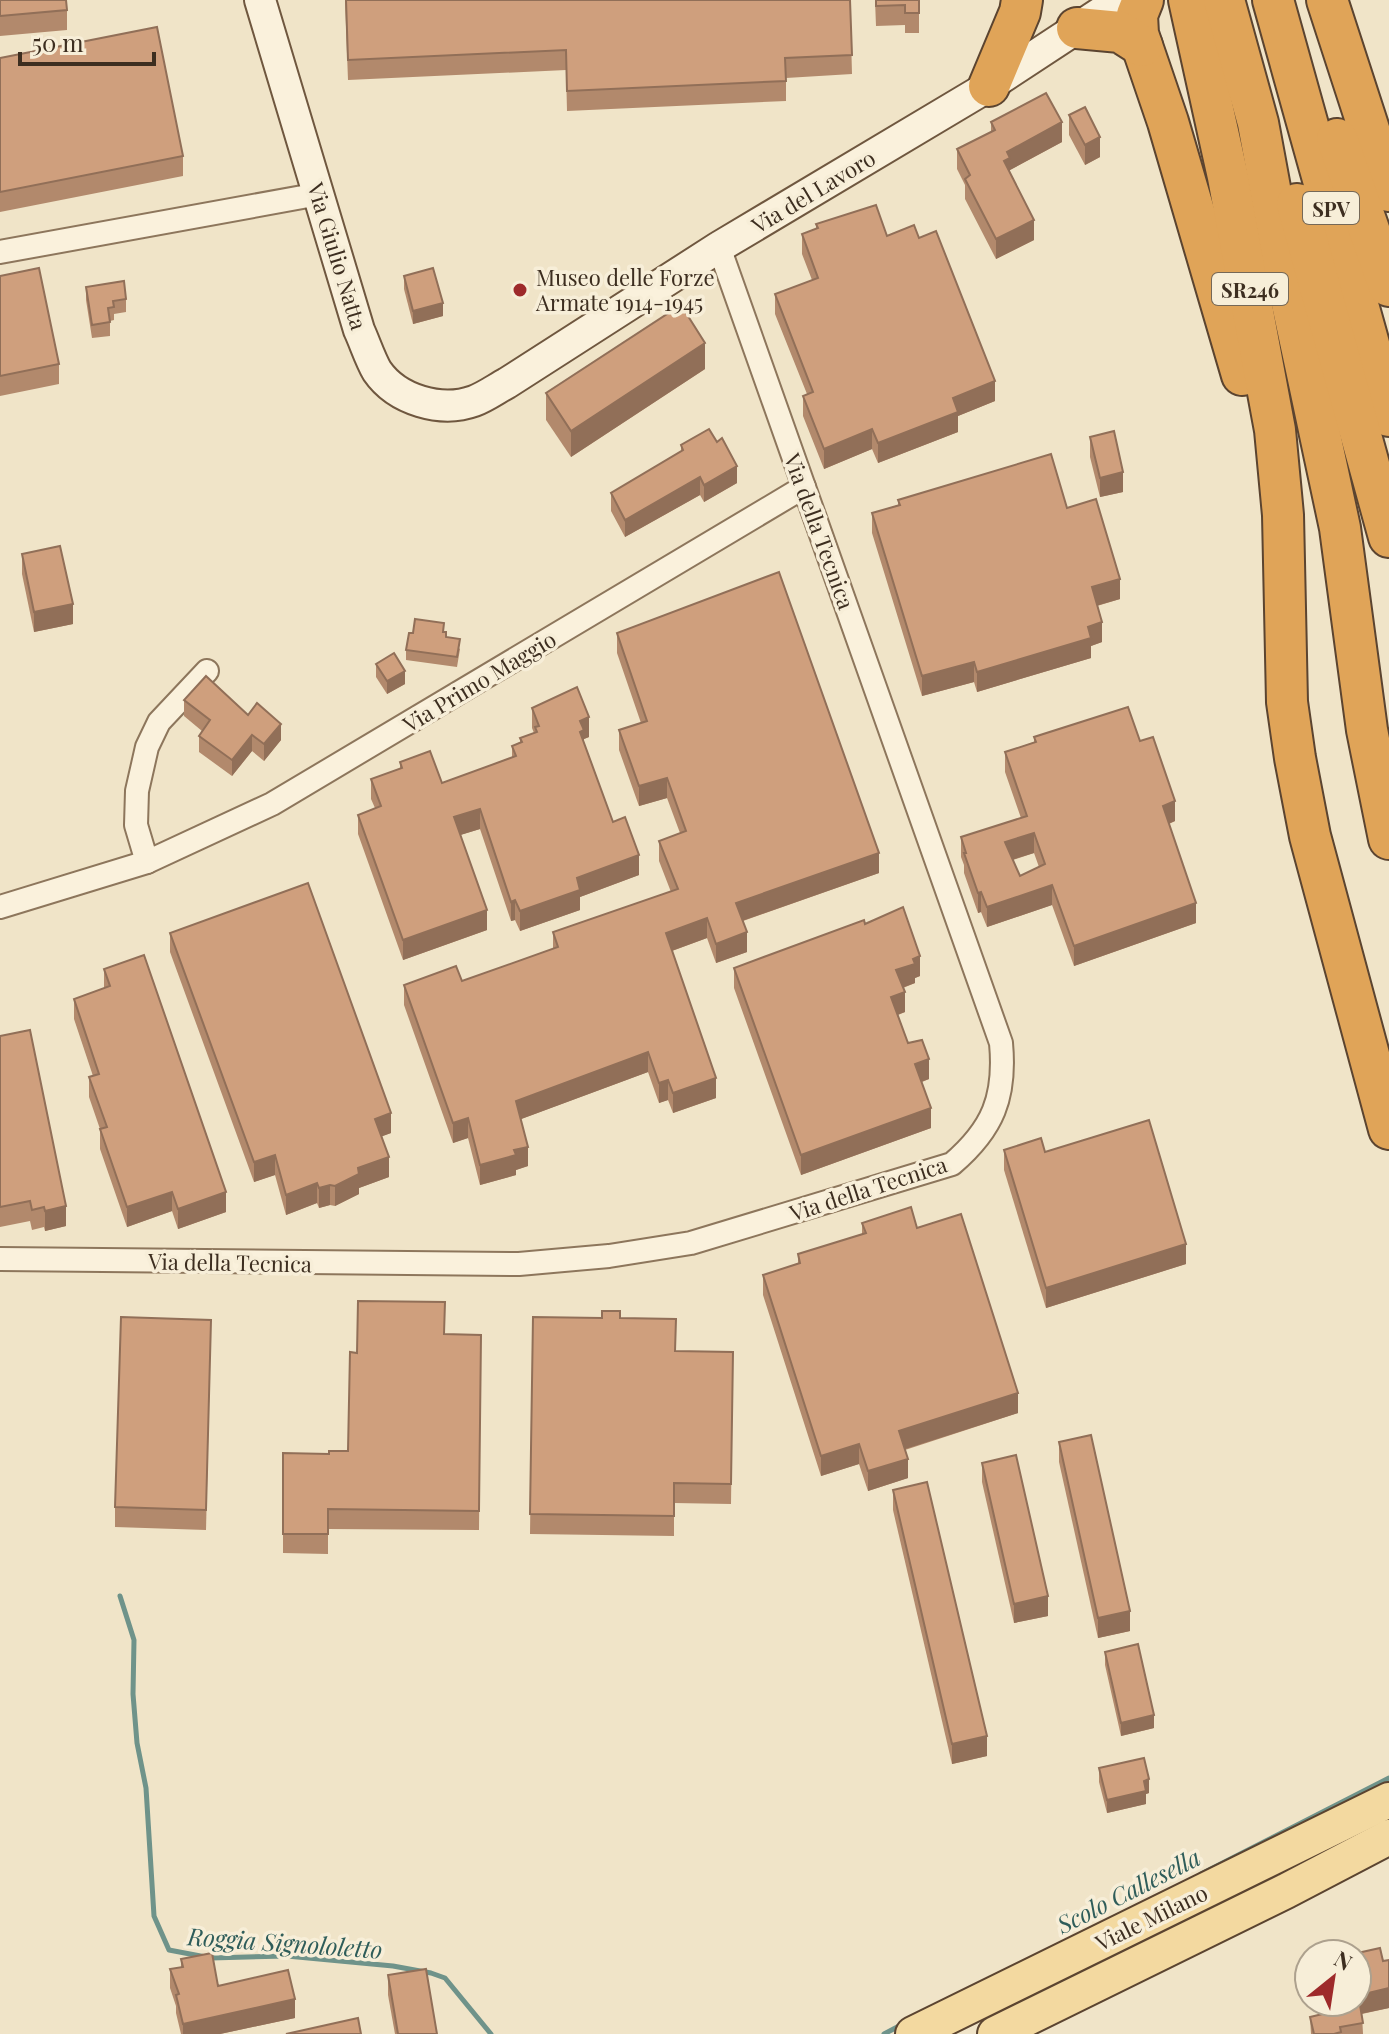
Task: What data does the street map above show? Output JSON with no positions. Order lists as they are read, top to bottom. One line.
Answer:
{"streets":{"highway":["SPV","SR246"],"main road":["Viale Milano"],"street":["Via del Lavoro","Via Giulio Natta","Via della Tecnica","Via Primo Maggio"]},"crossings":[["Via del Lavoro","Via Giulio Natta"],["Via del Lavoro","Via della Tecnica"],["Via della Tecnica","Via Primo Maggio"]],"water":["Scolo Callesella","Roggia Signololetto"],"places":["Museo delle Forze Armate 1914-1945"],"scale_bar":"50 m","north":"top right"}
